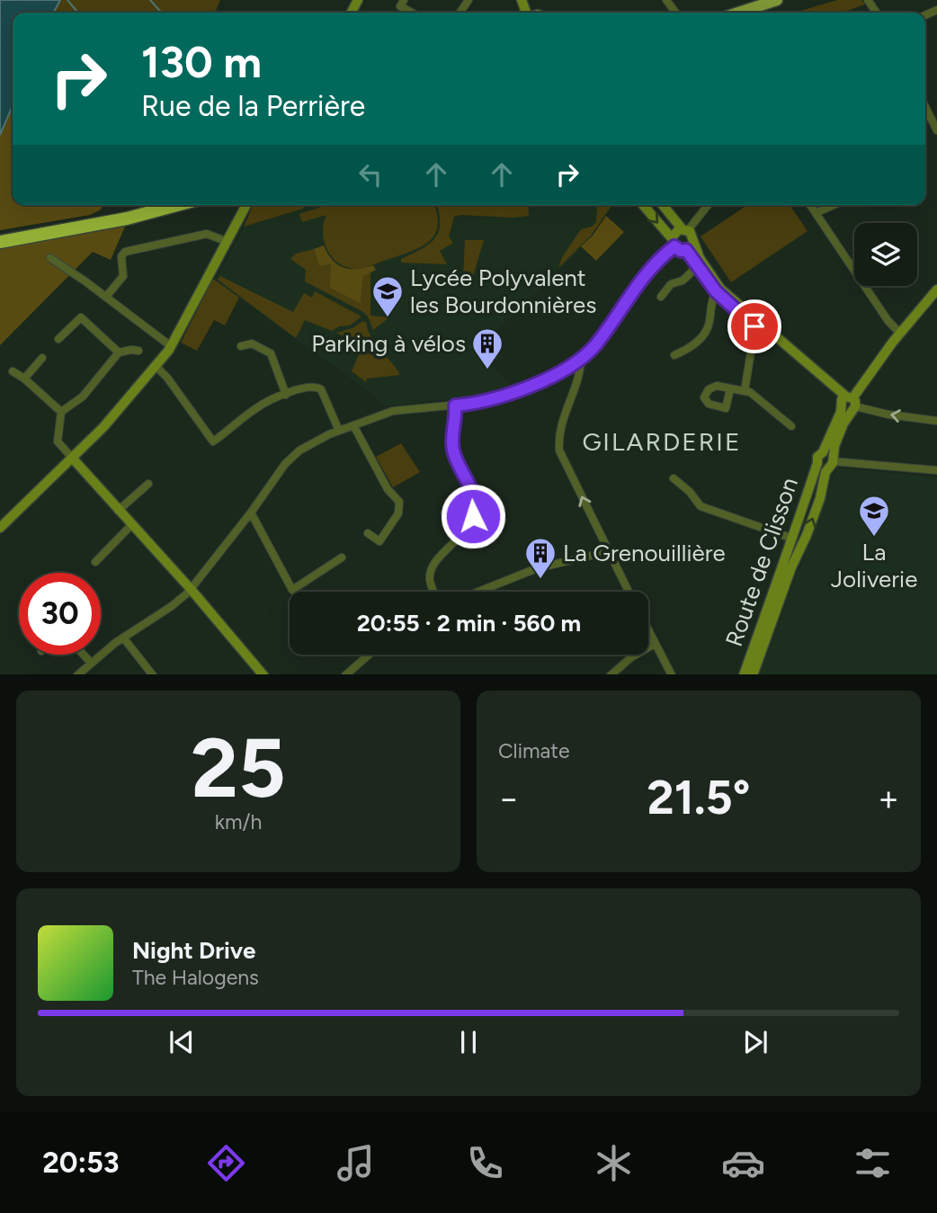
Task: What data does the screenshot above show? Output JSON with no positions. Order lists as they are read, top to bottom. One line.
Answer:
{"streets":{"main road":["Route de Clisson"]},"districts":["GILARDERIE"],"places":{"school or university":["Lycée Polyvalent les Bourdonnières","La Joliverie"],"building":["Parking à vélos","La Grenouillière"]},"page":{"turn":["130 m","Rue de la Perrière"],"limit":"30","trip":"20:55 · 2 min · 560 m","tile":[["25","km/h"],"Climate"],"heat":["−","21.5°","+"],"song":["Night Drive","The Halogens"],"tabs":"20:53"}}
